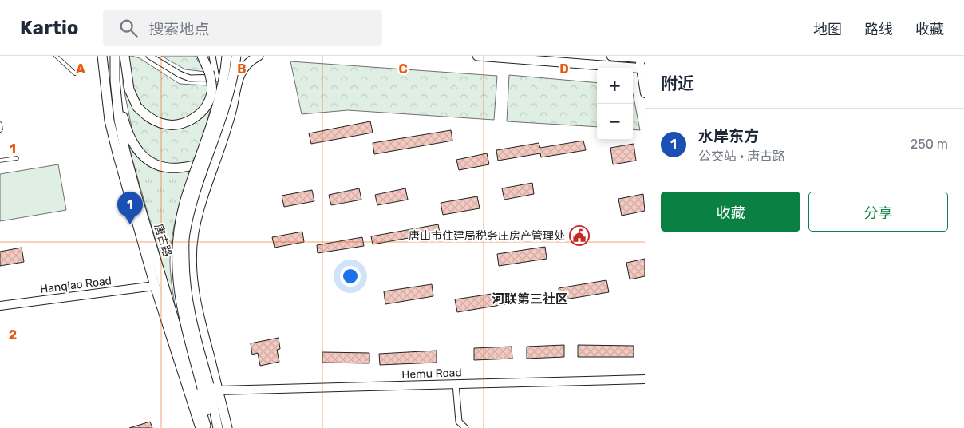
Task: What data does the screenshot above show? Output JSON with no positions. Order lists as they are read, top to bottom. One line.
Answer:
{"streets":{"main road":["唐古路"],"street":["Hanqiao Road","Hemu Road"]},"districts":["河联第三社区"],"places":{"public building":["唐山市住建局税务庄房产管理处"]},"page":{"header":"Kartio","search":"搜索地点","nav":["地图","路线","收藏"],"heading":"附近","map_buttons":["+","−"],"list":[{"mark":"1","name":"水岸东方","note":"公交站 · 唐古路","value":"250 m"}],"buttons":["收藏","分享"],"pins":"1"},"grid":{"columns":["A","B","C","D"],"rows":["1","2"]}}
